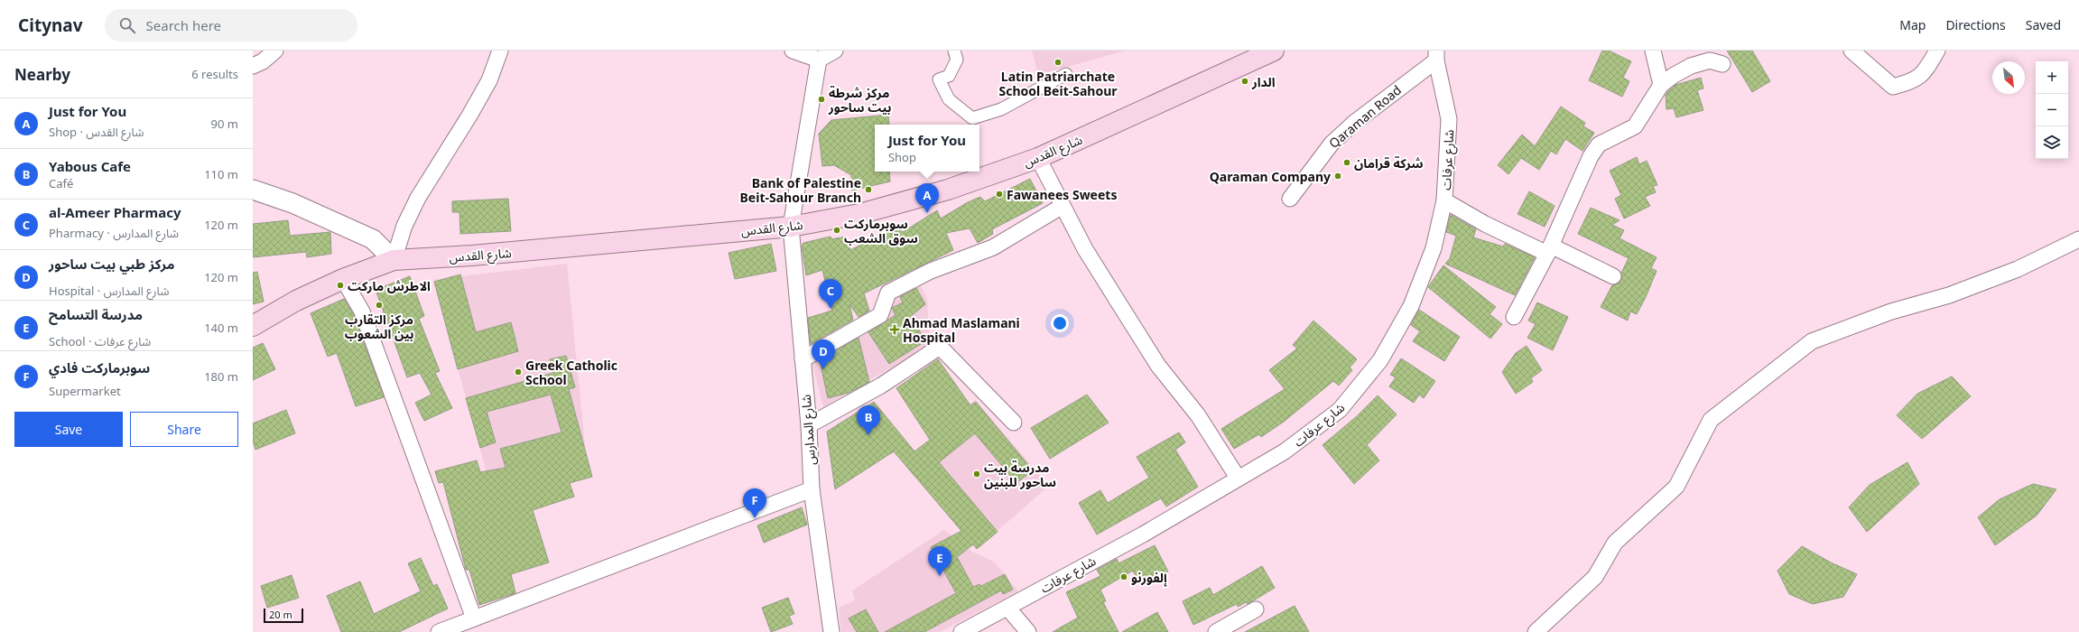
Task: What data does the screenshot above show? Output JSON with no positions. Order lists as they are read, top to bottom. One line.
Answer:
{"streets":{"main road":["شارع القدس"],"street":["Qaraman Road","شارع عرفات","شارع المدارس"]},"crossings":[["Qaraman Road","شارع عرفات"],["شارع القدس","شارع المدارس"]],"places":{"other":["Latin Patriarchate School Beit-Sahour","الدار","مركز شرطة بيت ساحور","شركة قرامان","Qaraman Company","Bank of Palestine Beit-Sahour Branch","Fawanees Sweets","سوبرماركت سوق الشعب","الاطرش ماركت","مركز التقارب بين الشعوب","Greek Catholic School","مدرسة بيت ساحور للبنين","إلفورنو"],"health":["Ahmad Maslamani Hospital"]},"scale_bar":"20 m","north":"bottom right","page":{"header":"Citynav","search":"Search here","nav":["Map","Directions","Saved"],"heading":["Nearby","6 results"],"map_buttons":["+","−"],"list":[{"mark":"A","name":"Just for You","note":"Shop · شارع القدس","value":"90 m"},{"mark":"B","name":"Yabous Cafe","note":"Café","value":"110 m"},{"mark":"C","name":"al-Ameer Pharmacy","note":"Pharmacy · شارع المدارس","value":"120 m"},{"mark":"D","name":"مركز طبي بيت ساحور","note":"Hospital · شارع المدارس","value":"120 m"},{"mark":"E","name":"مدرسة التسامح","note":"School · شارع عرفات","value":"140 m"},{"mark":"F","name":"سوبرماركت فادي","note":"Supermarket","value":"180 m"}],"popup":["Just for You","Shop"],"pins":["A","C","D","B","F","E"],"buttons":["Save","Share"],"scale":"20 m"}}
